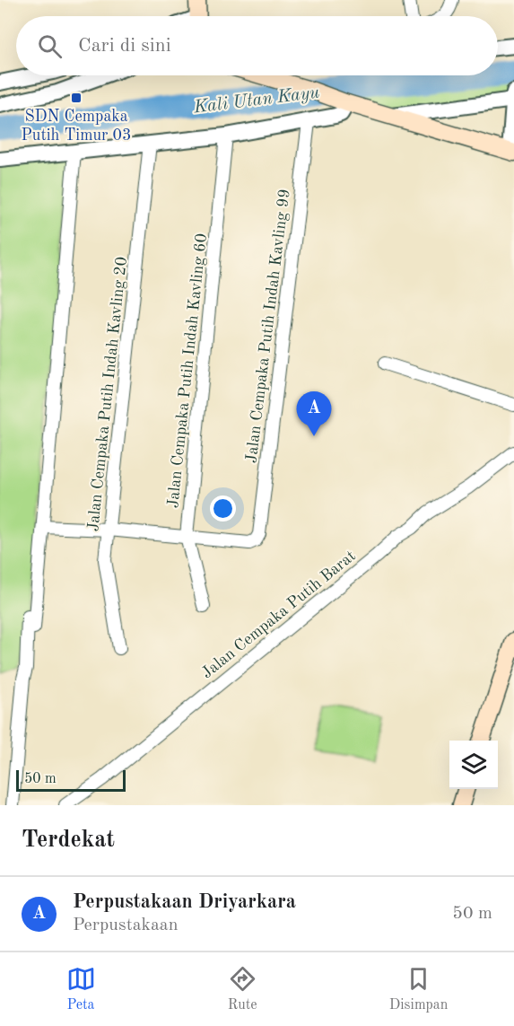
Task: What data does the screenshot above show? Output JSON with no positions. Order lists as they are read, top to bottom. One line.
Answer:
{"streets":{"street":["Jalan Cempaka Putih Indah Kavling 99","Jalan Cempaka Putih Indah Kavling 60","Jalan Cempaka Putih Indah Kavling 20","Jalan Cempaka Putih Barat"]},"crossings":[["Jalan Cempaka Putih Indah Kavling 99","Jalan Cempaka Putih Indah Kavling 60"]],"water":["Kali Utan Kayu"],"places":{"transit":["SDN Cempaka Putih Timur 03"]},"scale_bar":"50 m","page":{"search":"Cari di sini","pins":"A","scale":"50 m","heading":"Terdekat","list":[{"mark":"A","name":"Perpustakaan Driyarkara","note":"Perpustakaan","value":"50 m"}],"nav":["Peta","Rute","Disimpan"]}}
